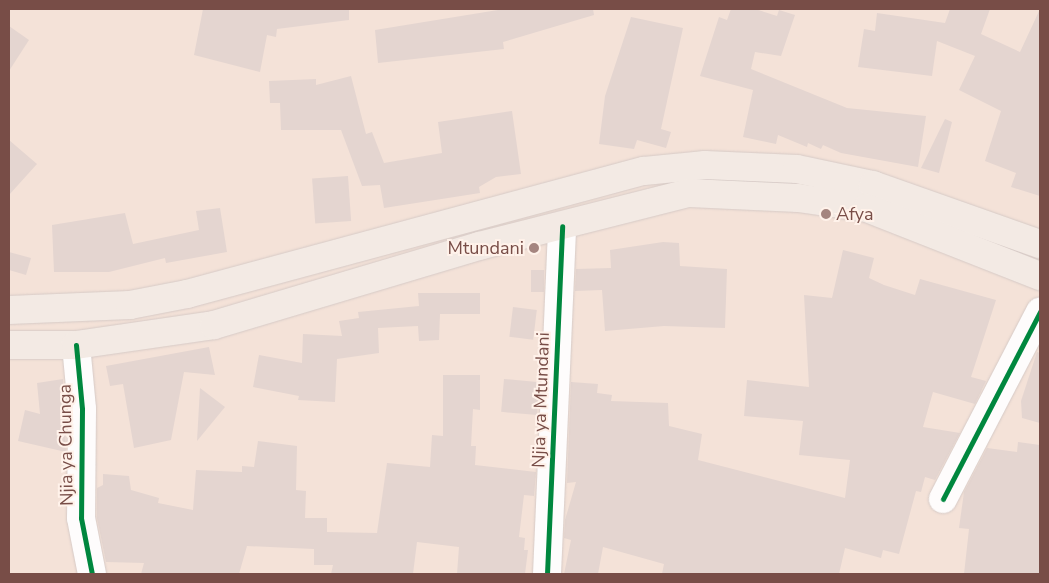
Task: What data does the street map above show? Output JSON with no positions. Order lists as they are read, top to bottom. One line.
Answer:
{"streets":{"street":["Njia ya Mtundani","Njia ya Chunga"]},"places":["Afya","Mtundani"]}
